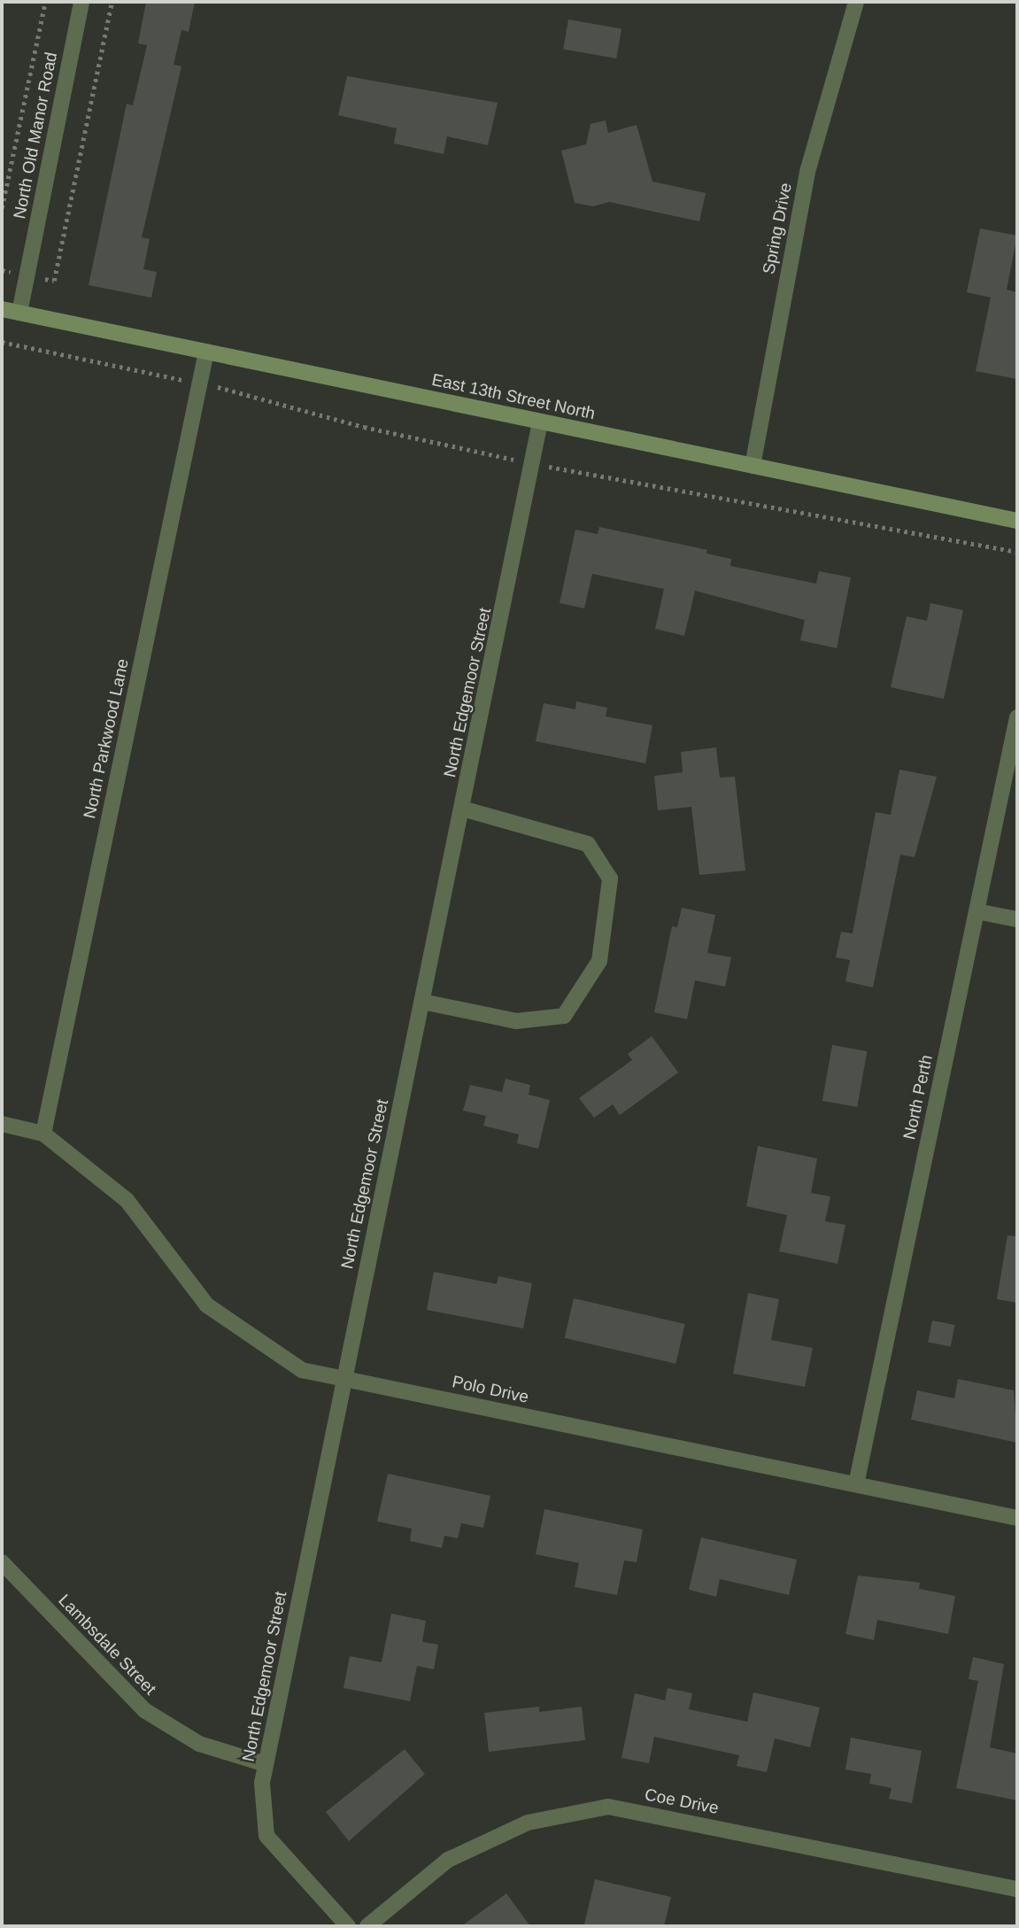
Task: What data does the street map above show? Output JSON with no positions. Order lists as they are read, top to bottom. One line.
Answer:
{"streets":{"main road":["East 13th Street North"],"street":["North Old Manor Road","Spring Drive","North Edgemoor Street","North Parkwood Lane","North Perth","Polo Drive","Lambsdale Street","Coe Drive"]},"crossings":[["North Old Manor Road","East 13th Street North"],["Spring Drive","East 13th Street North"],["East 13th Street North","North Edgemoor Street"],["East 13th Street North","North Parkwood Lane"],["North Edgemoor Street","Polo Drive"],["North Edgemoor Street","Lambsdale Street"],["North Parkwood Lane","Polo Drive"],["North Perth","Polo Drive"]]}
